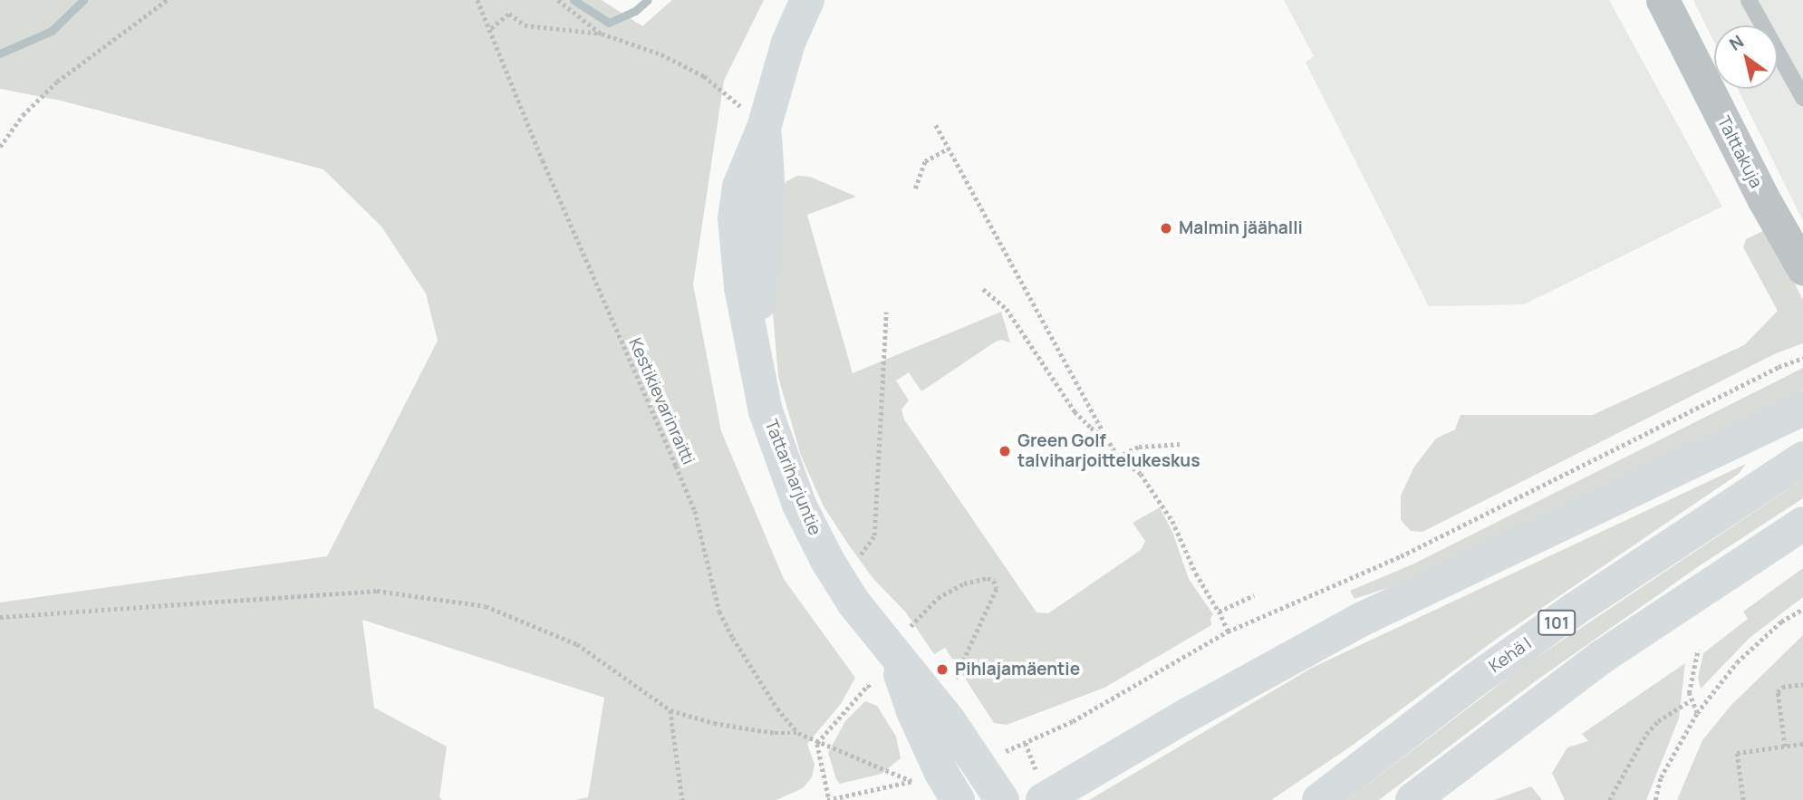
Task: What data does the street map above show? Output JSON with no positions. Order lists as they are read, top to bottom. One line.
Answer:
{"streets":{"main road":["Tattariharjuntie","101","Kehä I"],"street":["Talttakuja"],"path":["Kestikievarinraitti"]},"places":["Malmin jäähalli","Green Golf talviharjoittelukeskus","Pihlajamäentie"],"north":"top left"}
